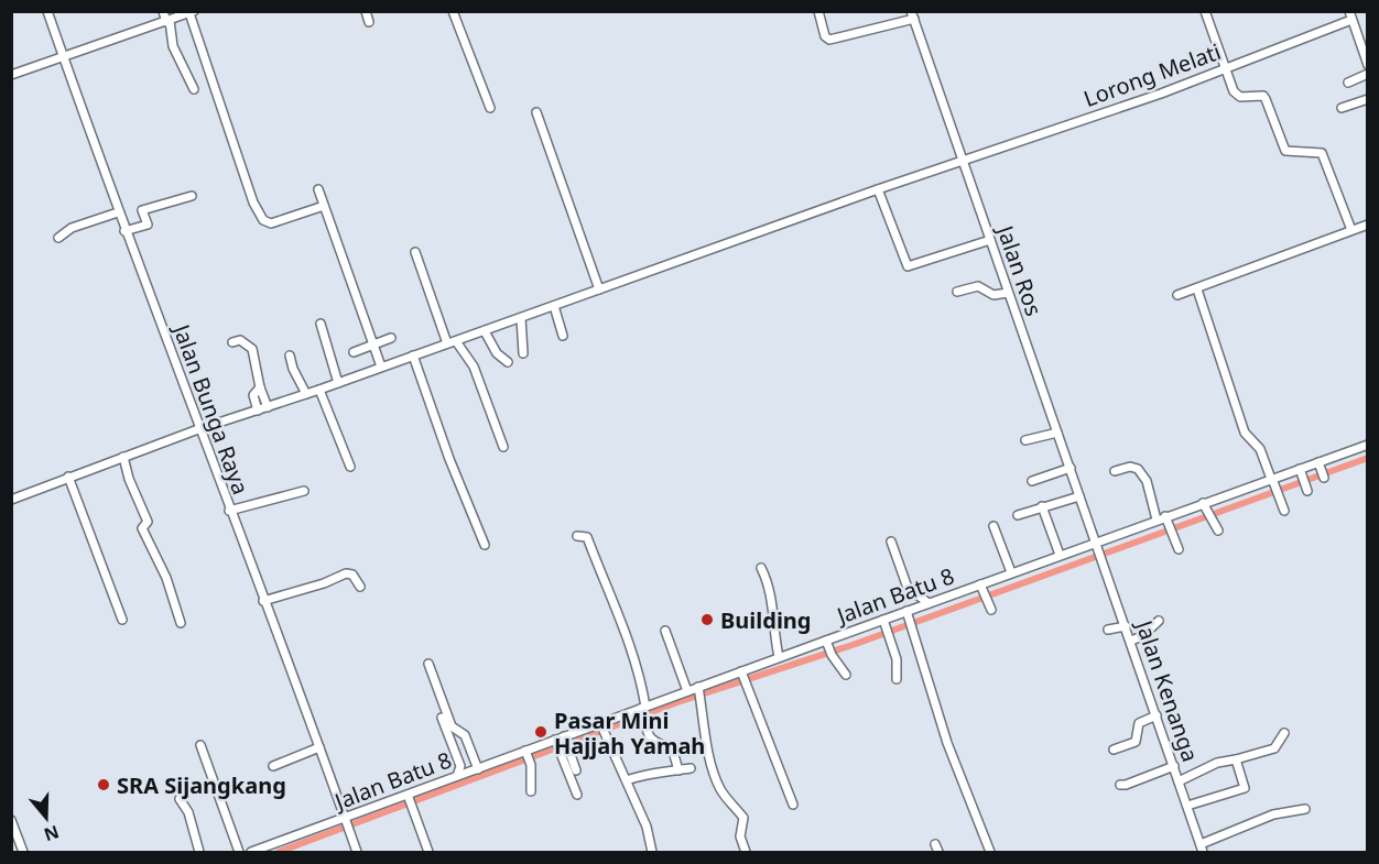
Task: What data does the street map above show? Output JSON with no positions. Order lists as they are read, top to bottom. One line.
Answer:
{"streets":{"street":["Lorong Melati","Jalan Ros","Jalan Bunga Raya","Jalan Batu 8","Jalan Kenanga"]},"crossings":[["Lorong Melati","Jalan Ros"],["Lorong Melati","Jalan Bunga Raya"],["Jalan Ros","Jalan Batu 8"],["Jalan Ros","Jalan Kenanga"],["Jalan Bunga Raya","Jalan Batu 8"],["Jalan Batu 8","Jalan Kenanga"]],"places":["Building","Pasar Mini Hajjah Yamah","SRA Sijangkang"],"north":"bottom"}
